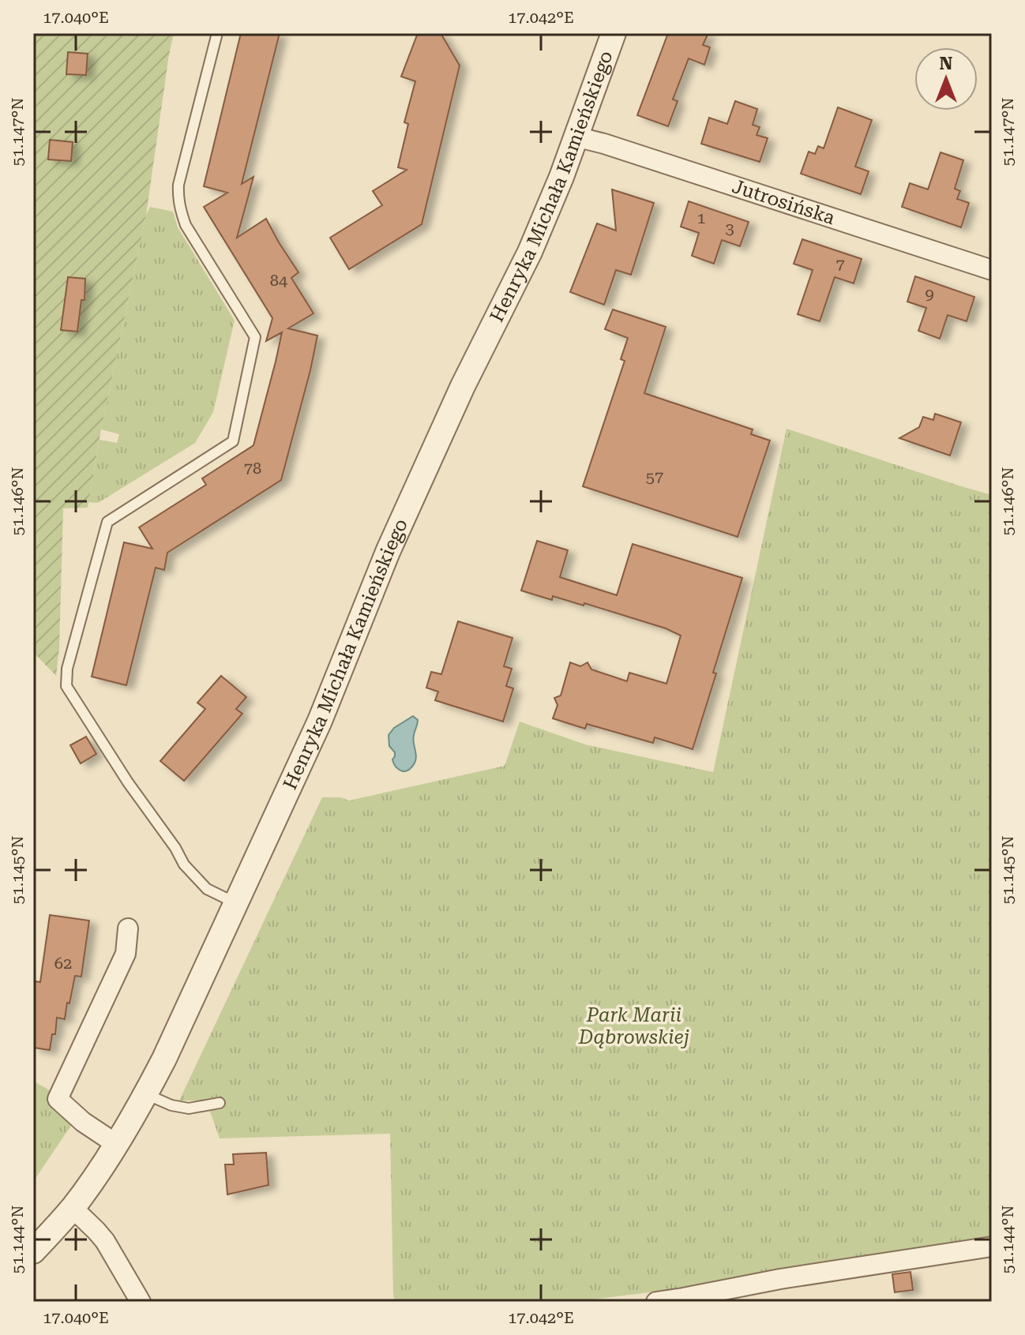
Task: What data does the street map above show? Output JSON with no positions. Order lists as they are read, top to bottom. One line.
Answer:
{"streets":{"street":["Henryka Michała Kamieńskiego","Jutrosińska"]},"crossings":[["Henryka Michała Kamieńskiego","Jutrosińska"]],"parks":["Park Marii Dąbrowskiej"],"house_numbers":["1","3","7","84","9","78","57","62"],"north":"top","coordinates":["17.040°E","17.042°E","51.147°N","51.146°N","51.145°N","51.144°N"]}
